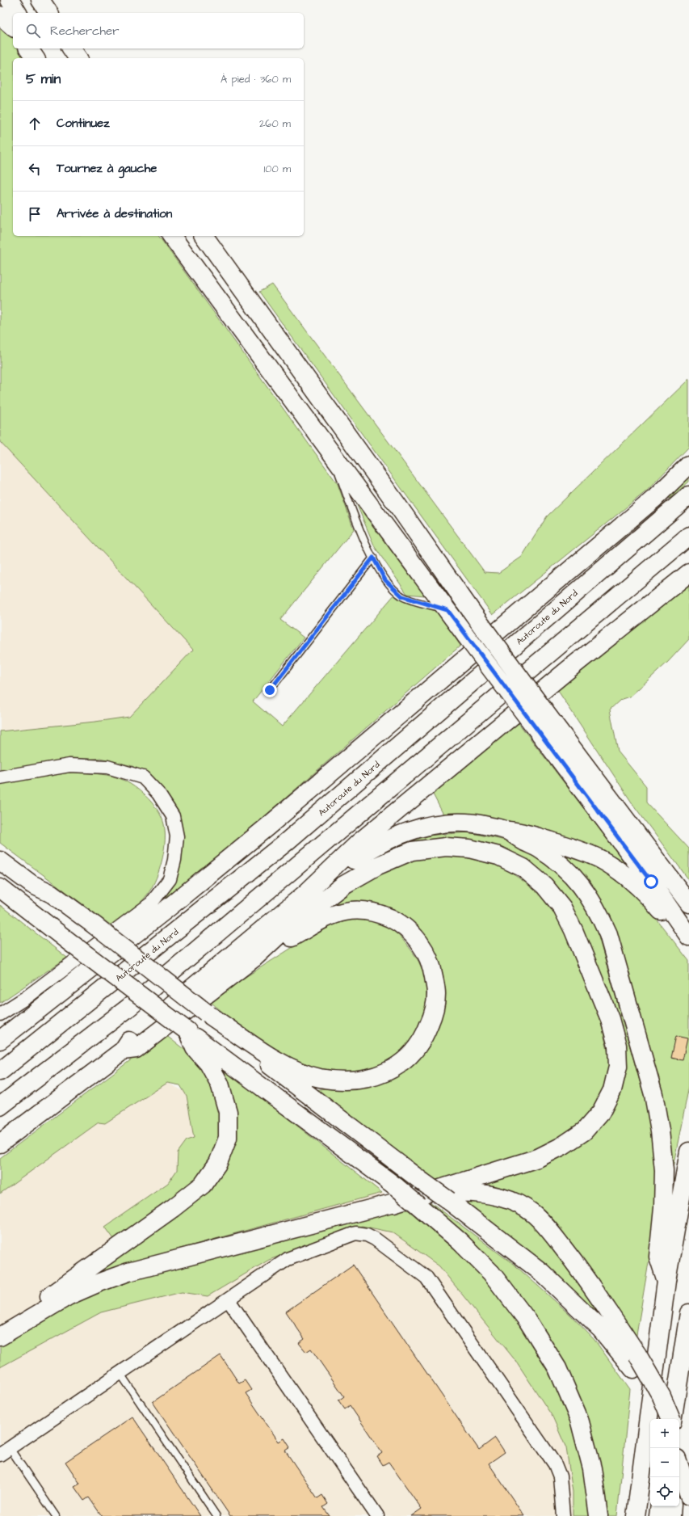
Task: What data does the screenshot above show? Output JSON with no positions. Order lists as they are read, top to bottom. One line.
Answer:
{"streets":{"main road":["Autoroute du Nord"]},"page":{"search":"Rechercher","heading":["5 min","À pied · 360 m"],"list":[["Continuez","260 m"],["Tournez à gauche","100 m"],"Arrivée à destination"],"map_buttons":["+","−"]}}
